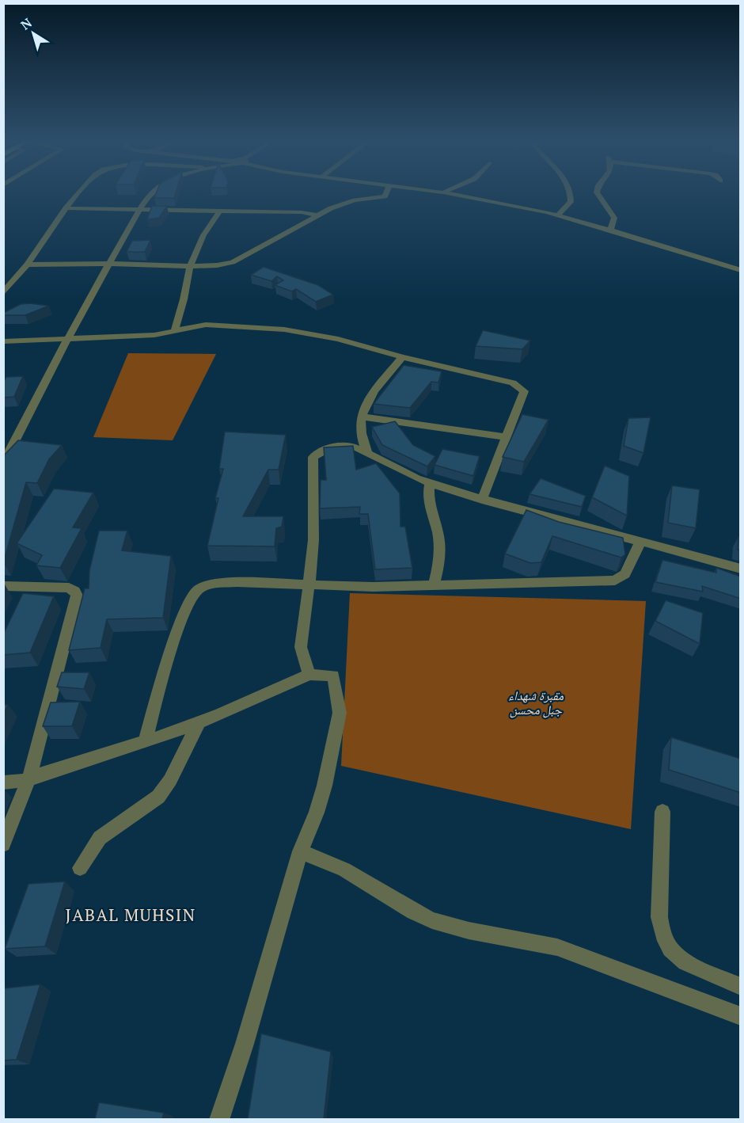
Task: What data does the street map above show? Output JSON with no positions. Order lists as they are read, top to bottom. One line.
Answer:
{"districts":["JABAL MUHSIN"],"parks":["مقبرة شهداء جبل محسن"],"north":"top left"}
